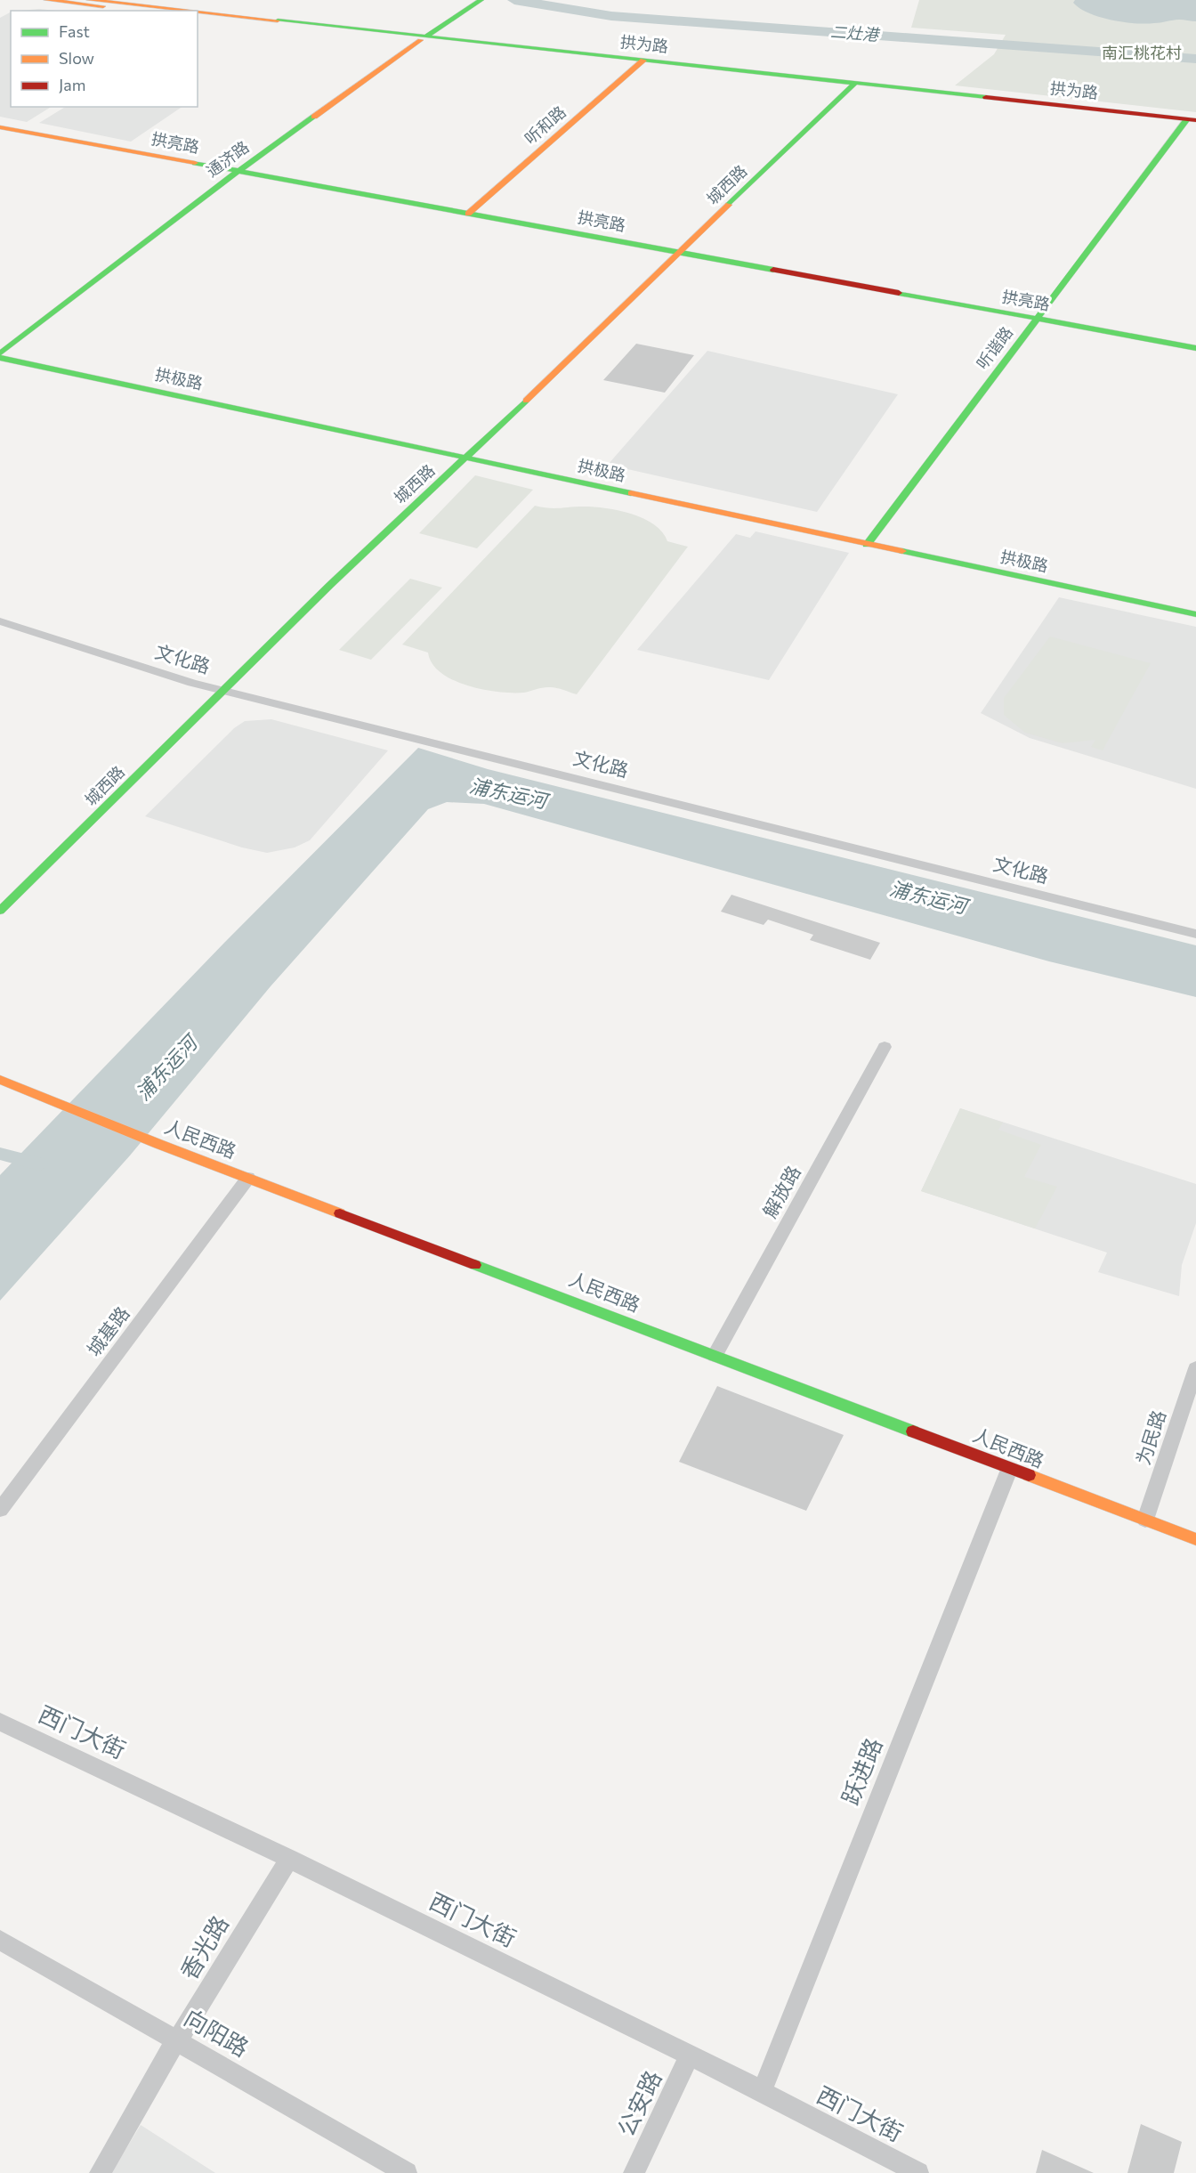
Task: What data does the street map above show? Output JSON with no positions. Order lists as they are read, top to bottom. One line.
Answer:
{"streets":{"street":["拱为路","听和路","拱亮路","通济路","城西路","听谐路","拱极路","文化路","人民西路","解放路","城基路","为民路","西门大街","跃进路","香光路","向阳路","公安路"]},"crossings":[["拱为路","听和路"],["拱为路","通济路"],["拱为路","城西路"],["拱为路","听谐路"],["听和路","拱亮路"],["拱亮路","通济路"],["拱亮路","城西路"],["拱亮路","听谐路"],["通济路","拱极路"],["城西路","拱极路"],["城西路","文化路"],["听谐路","拱极路"],["人民西路","解放路"],["人民西路","城基路"],["人民西路","为民路"],["人民西路","跃进路"],["西门大街","跃进路"],["西门大街","香光路"],["西门大街","公安路"],["香光路","向阳路"]],"water":["二灶港","浦东运河"],"parks":["南汇桃花村"],"legend":["Fast","Slow","Jam"]}
